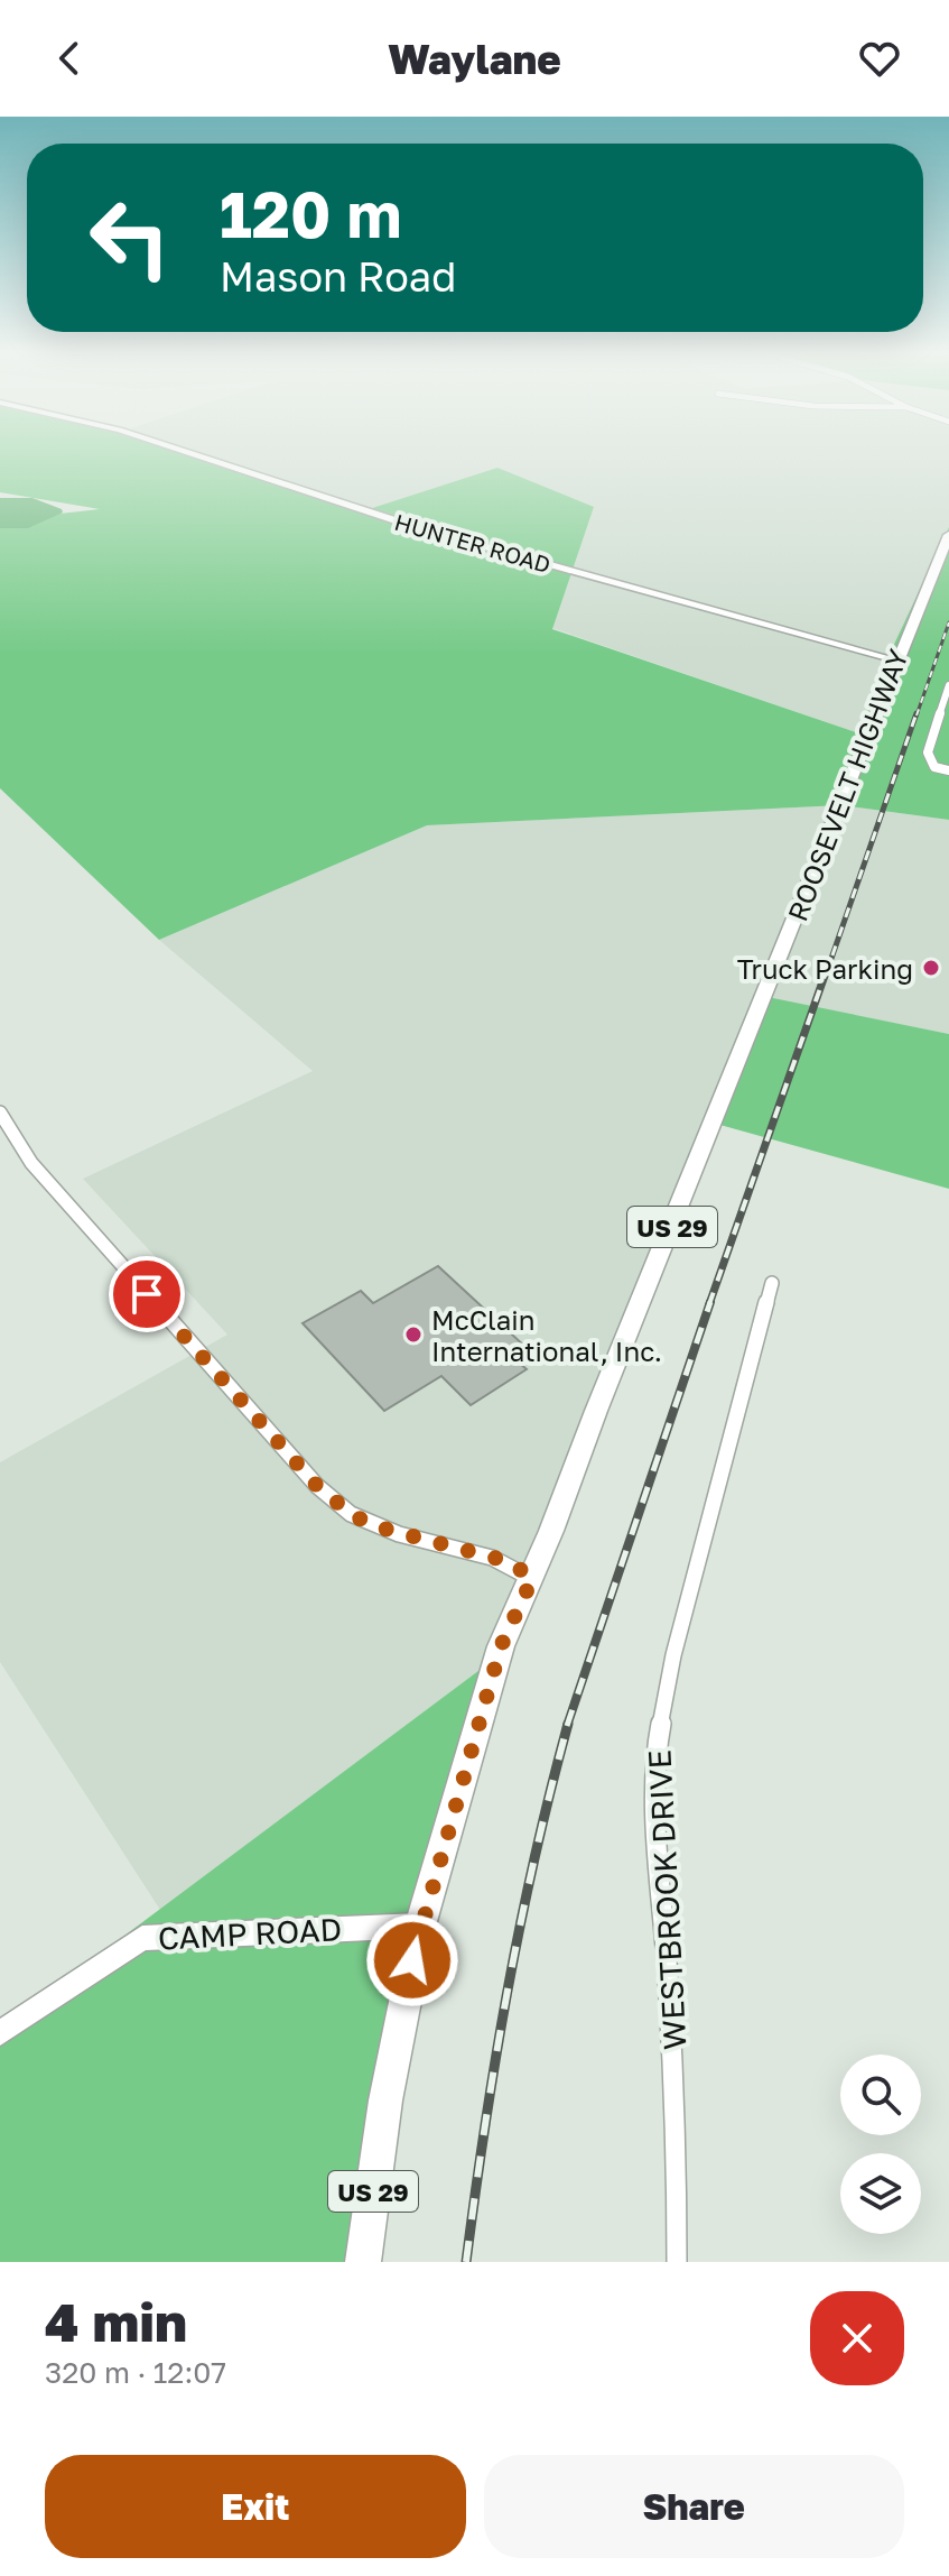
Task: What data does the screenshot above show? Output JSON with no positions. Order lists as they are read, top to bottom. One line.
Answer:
{"streets":{"main road":["ROOSEVELT HIGHWAY","US 29"],"street":["HUNTER ROAD","WESTBROOK DRIVE","CAMP ROAD"]},"crossings":[["HUNTER ROAD","ROOSEVELT HIGHWAY"],["ROOSEVELT HIGHWAY","CAMP ROAD"]],"places":["Truck Parking","McClain International, Inc."],"page":{"header":"Waylane","turn":["120 m","Mason Road"],"heading":["4 min","320 m · 12:07"],"buttons":["Exit","Share"]}}
